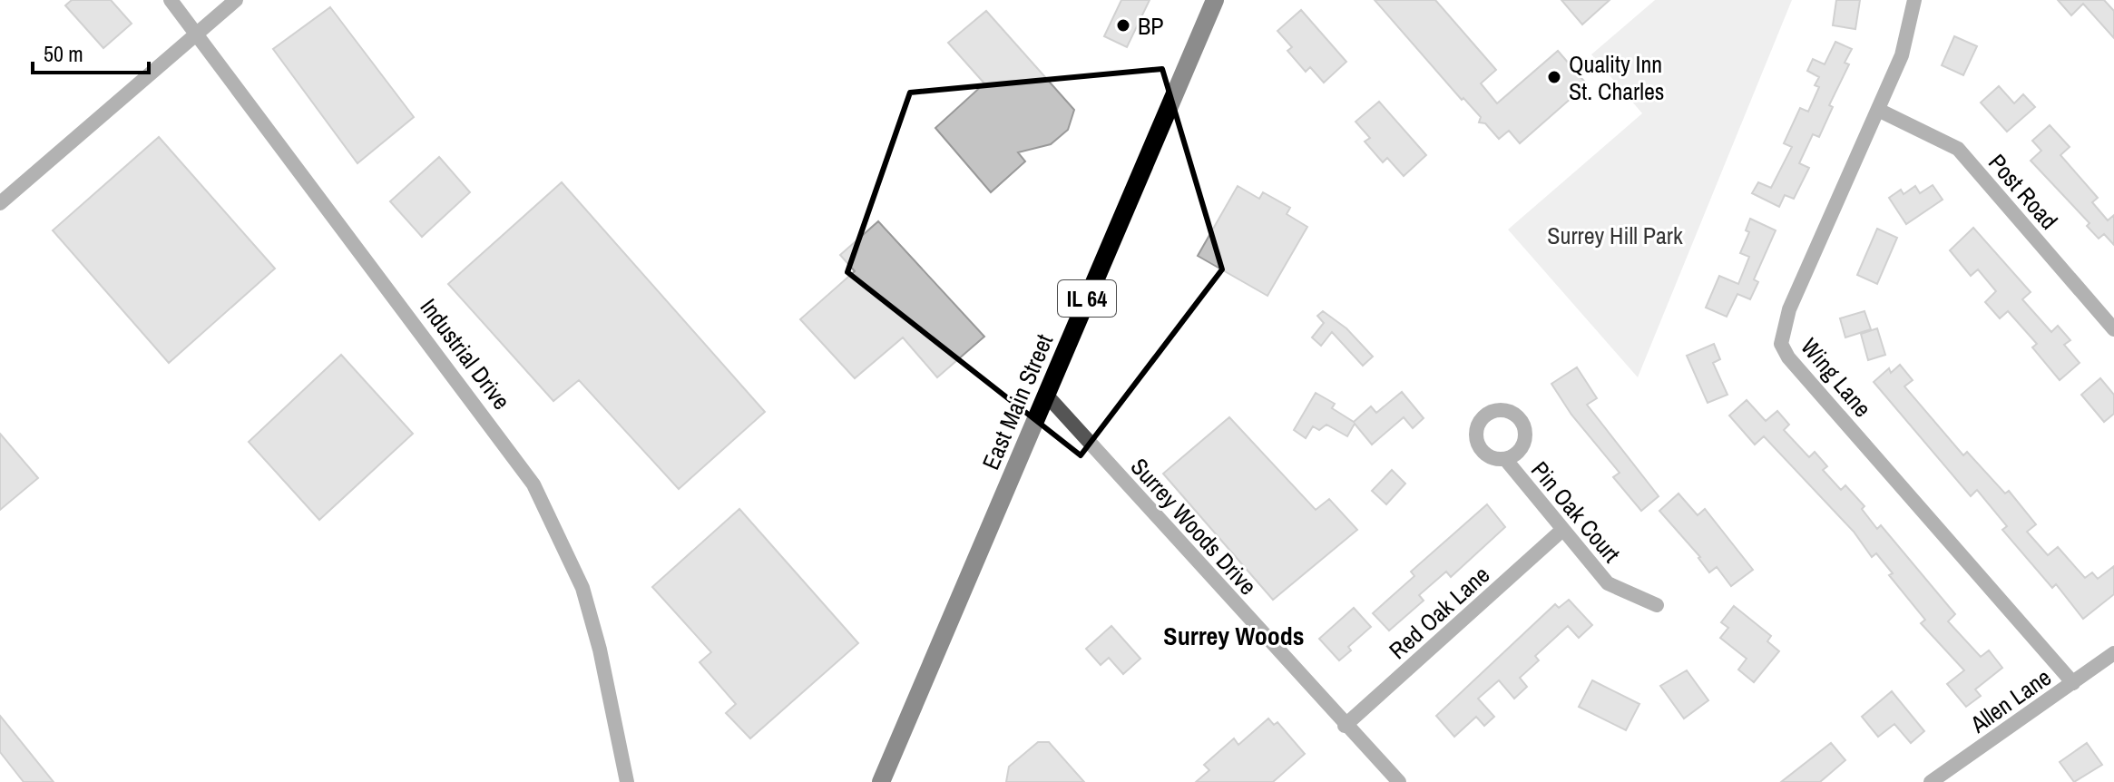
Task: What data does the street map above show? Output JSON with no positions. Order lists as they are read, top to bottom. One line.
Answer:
{"streets":{"main road":["IL 64","East Main Street"],"street":["Post Road","Industrial Drive","Wing Lane","Pin Oak Court","Surrey Woods Drive","Red Oak Lane","Allen Lane"]},"crossings":[["Post Road","Wing Lane"],["Wing Lane","Allen Lane"],["East Main Street","Surrey Woods Drive"],["Pin Oak Court","Red Oak Lane"],["Surrey Woods Drive","Red Oak Lane"]],"districts":["Surrey Woods"],"parks":["Surrey Hill Park"],"places":["BP","Quality Inn St. Charles"],"scale_bar":"50 m"}
